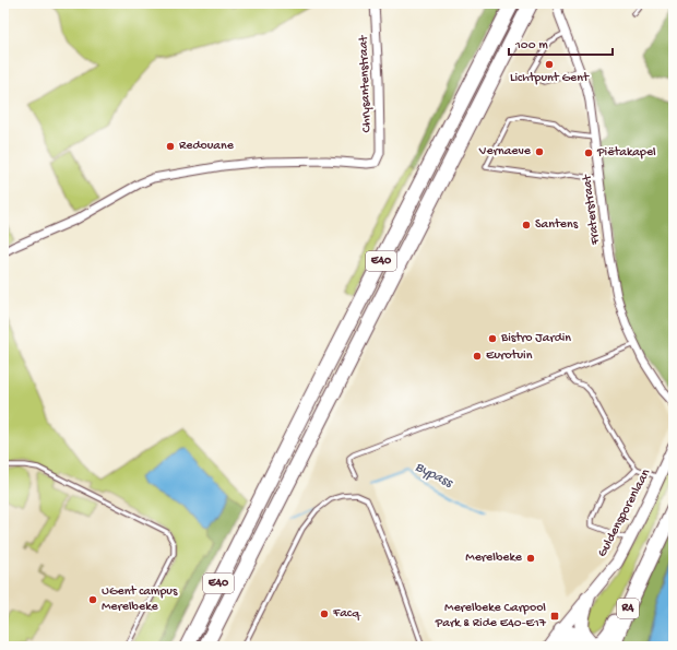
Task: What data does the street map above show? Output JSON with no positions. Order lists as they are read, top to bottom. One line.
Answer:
{"streets":{"highway":["E40","R4"],"main road":["Guldensporenlaan"],"street":["Chrysantenstraat","Fraterstraat"]},"water":["Bypass"],"places":{"other":["Lichtpunt Gent","Redouane","Vernaeve","Piëtakapel","Santens","Bistro Jardin","Eurotuin","Merelbeke","UGent campus Merelbeke","Facq"],"transit":["Merelbeke Carpool Park & Ride E40-E17"]},"scale_bar":"100 m"}
